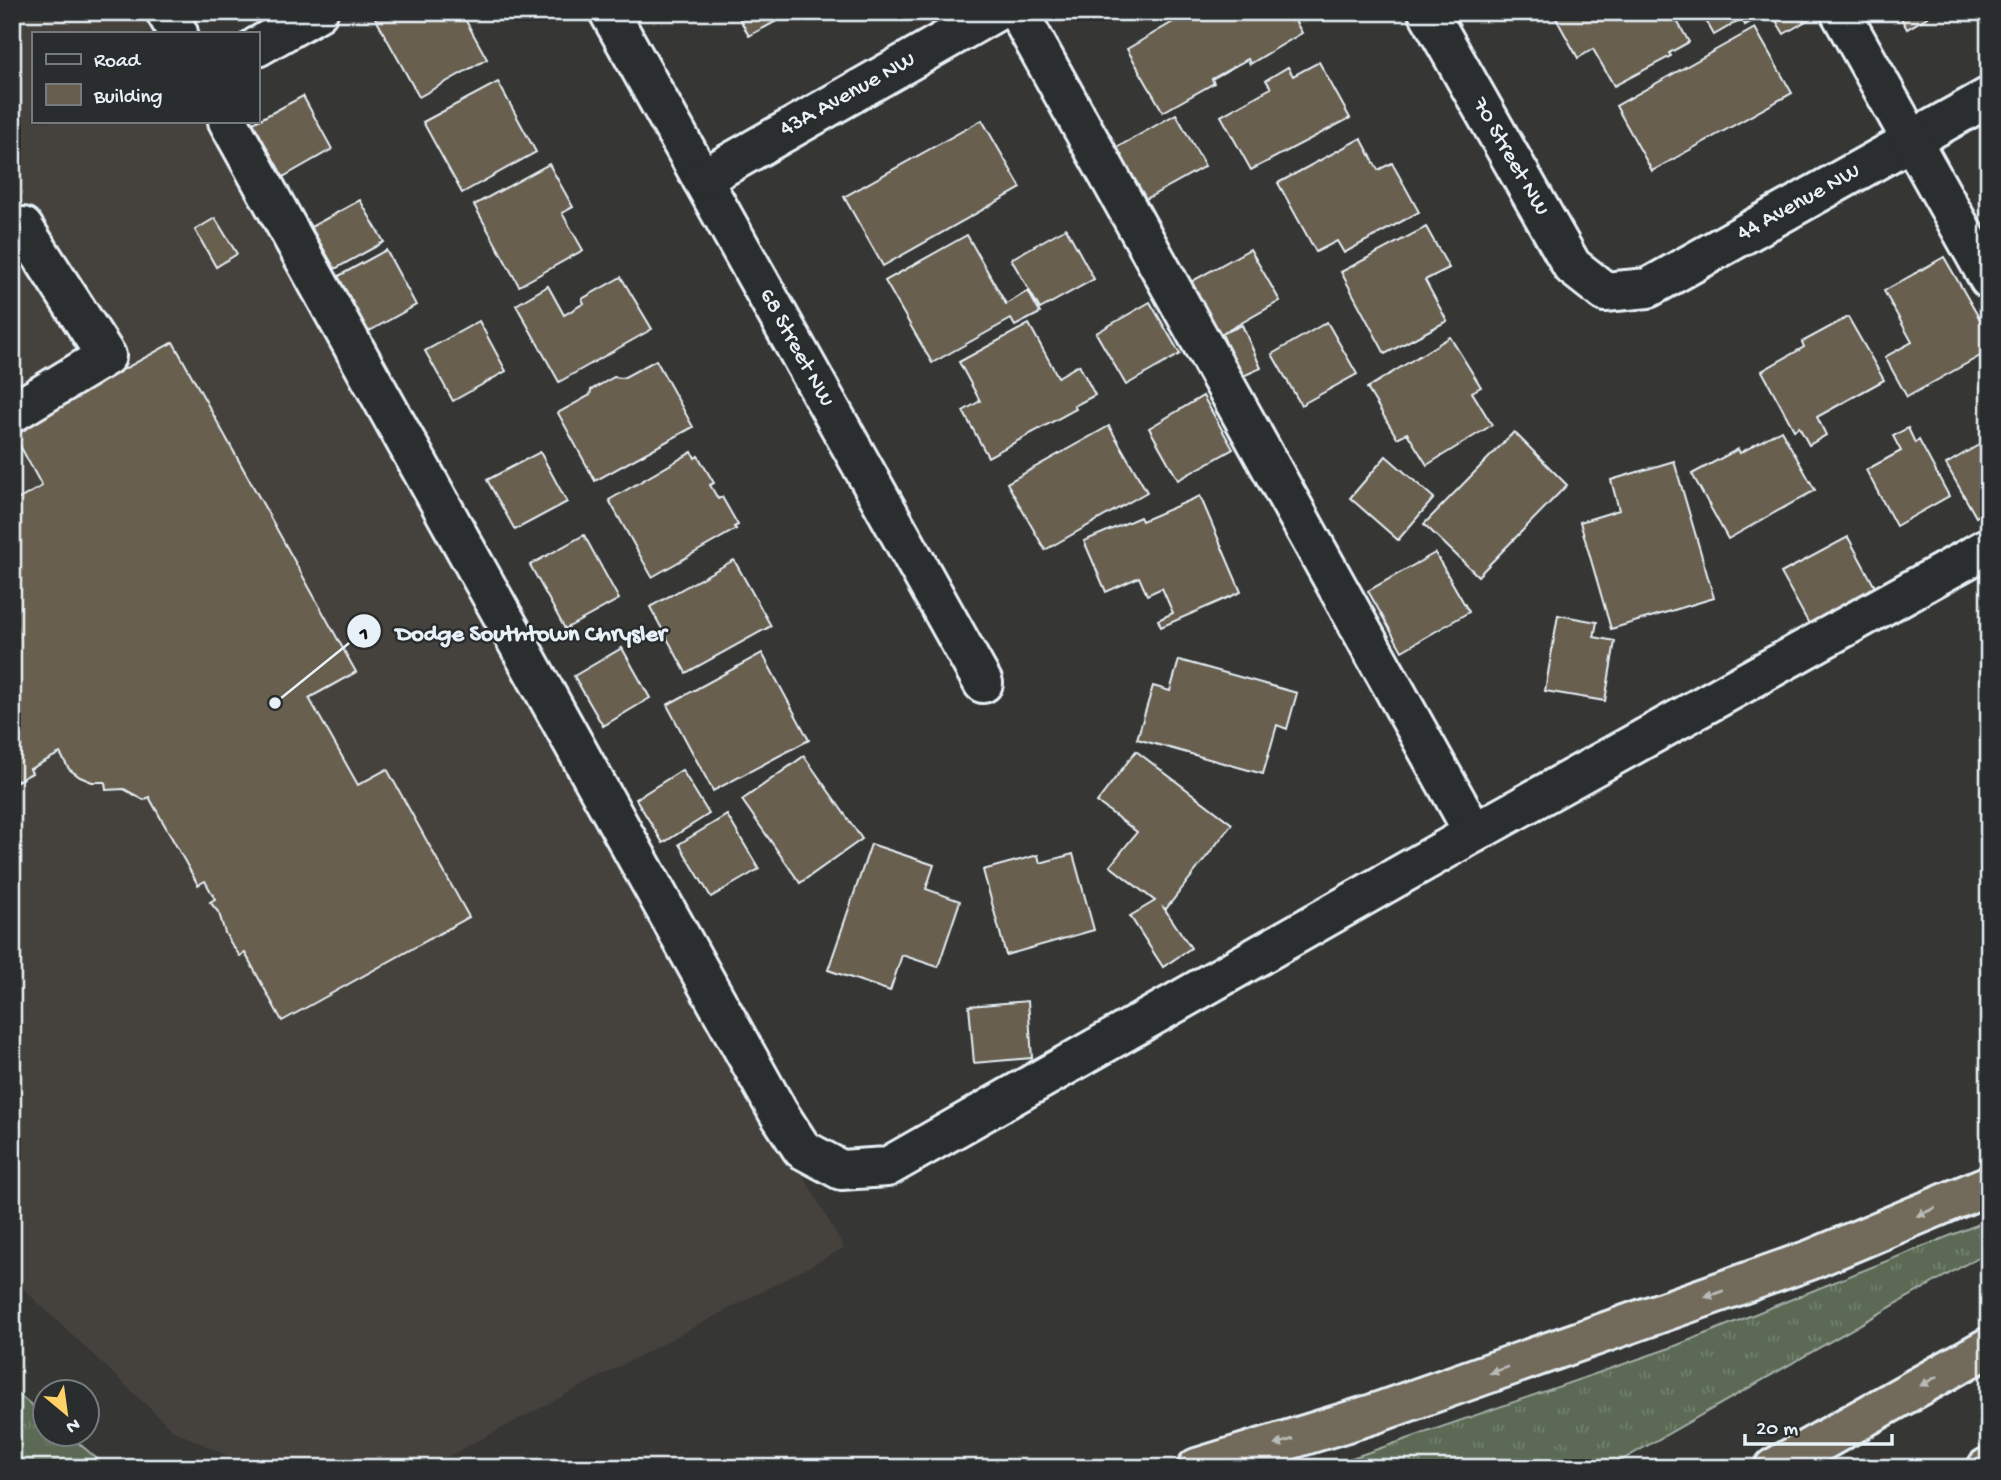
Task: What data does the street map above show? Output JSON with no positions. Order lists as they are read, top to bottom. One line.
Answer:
{"streets":{"street":["43A Avenue NW","70 Street NW","44 Avenue NW","68 Street NW"]},"crossings":[["43A Avenue NW","68 Street NW"],["70 Street NW","44 Avenue NW"]],"places":["Dodge Southtown Chrysler"],"legend":["Road","Building"],"scale_bar":"20 m","north":"bottom right"}
